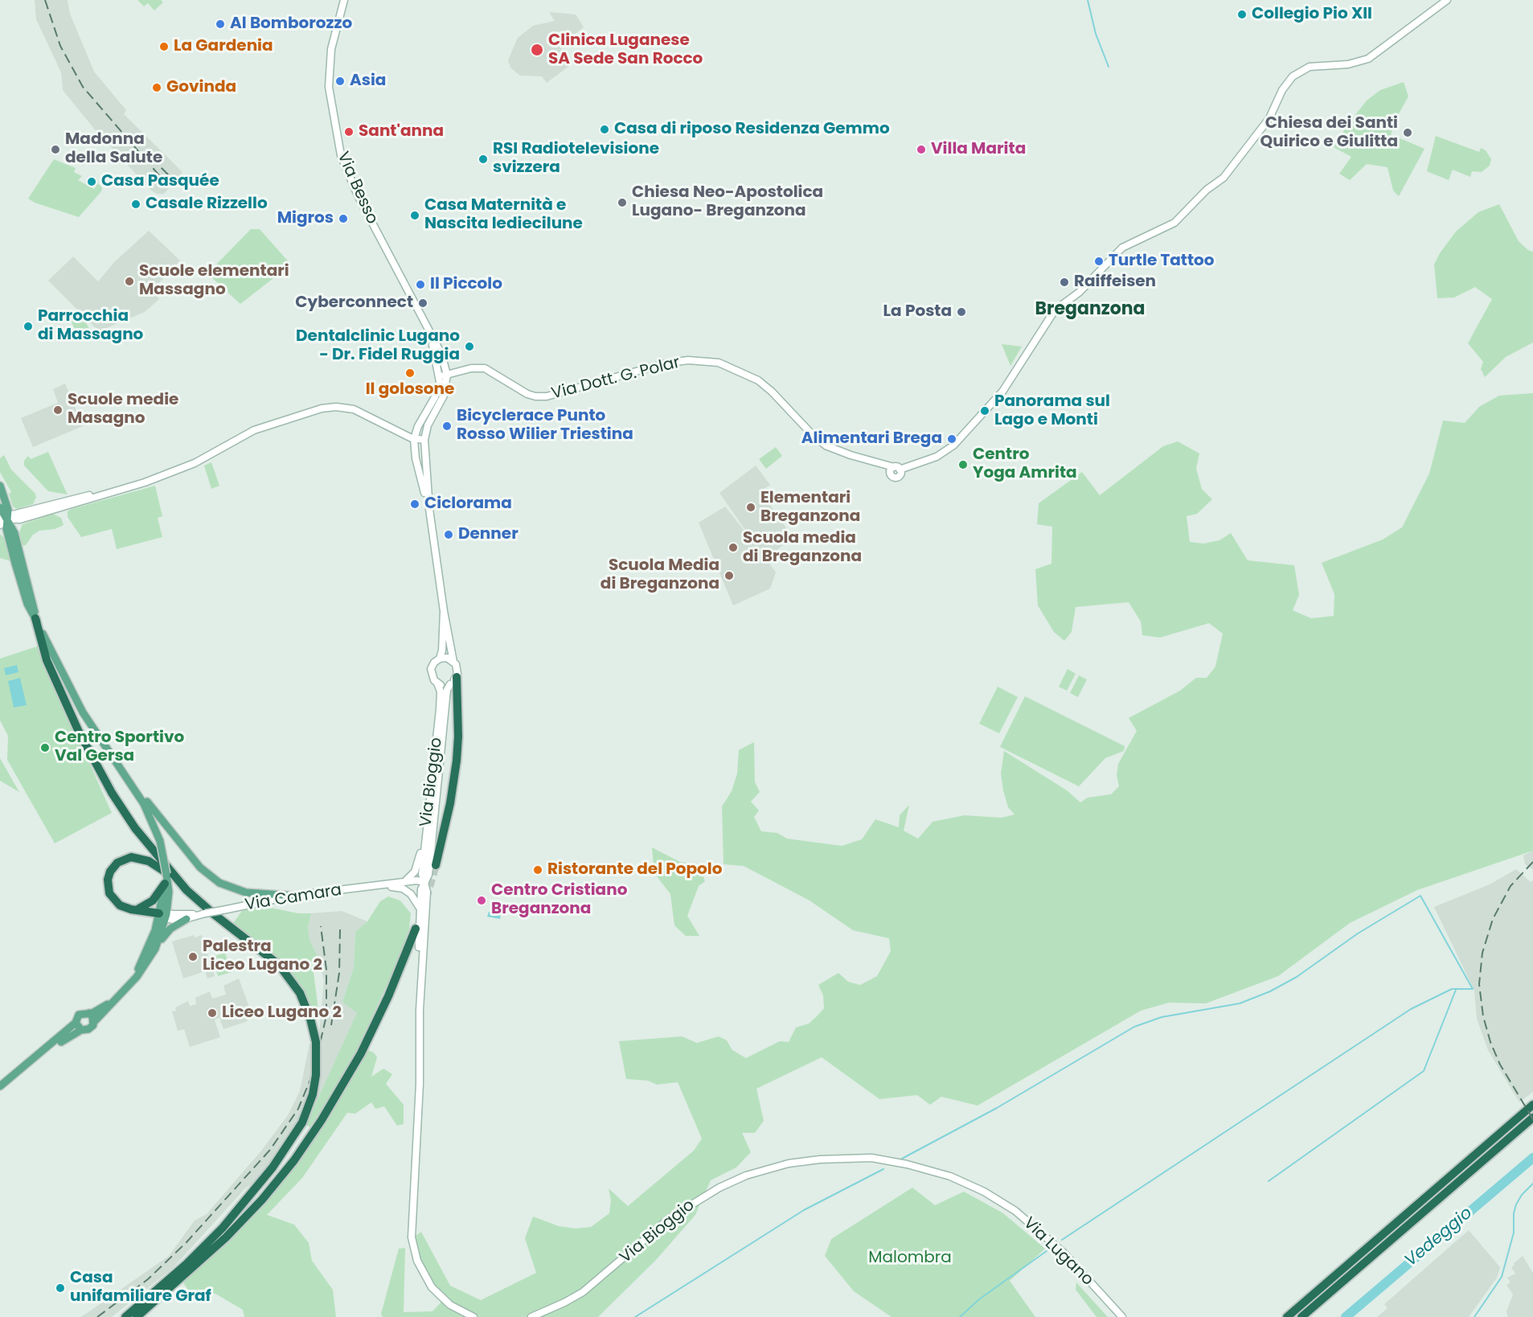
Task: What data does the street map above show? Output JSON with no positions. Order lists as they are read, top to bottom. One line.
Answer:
{"streets":{"main road":["Via Besso","Via Dott. G. Polar","Via Bioggio","Via Camara","Via Lugano"]},"crossings":[["Via Besso","Via Dott. G. Polar"],["Via Besso","Via Bioggio"],["Via Bioggio","Via Camara"],["Via Bioggio","Via Lugano"]],"districts":["Breganzona"],"water":["Vedeggio"],"parks":["Malombra"],"places":["Collegio Pio XII","Al Bomborozzo","La Gardenia","Clinica Luganese SA Sede San Rocco","Asia","Govinda","Casa di riposo Residenza Gemmo","Sant'anna","Chiesa dei Santi Quirico e Giulitta","Madonna della Salute","Villa Marita","RSI Radiotelevisione svizzera","Casa Pasquée","Chiesa Neo-Apostolica Lugano- Breganzona","Casale Rizzello","Casa Maternità e Nascita lediecilune","Migros","Turtle Tattoo","Scuole elementari Massagno","Raiffeisen","Il Piccolo","Cyberconnect","La Posta","Parrocchia di Massagno","Dentalclinic Lugano - Dr. Fidel Ruggia","Il golosone","Scuole medie Masagno","Panorama sul Lago e Monti","Bicyclerace Punto Rosso Wilier Triestina","Alimentari Brega","Centro Yoga Amrita","Ciclorama","Elementari Breganzona","Denner","Scuola media di Breganzona","Scuola Media di Breganzona","Centro Sportivo Val Gersa","Ristorante del Popolo","Centro Cristiano Breganzona","Palestra Liceo Lugano 2","Liceo Lugano 2","Casa unifamiliare Graf"]}
